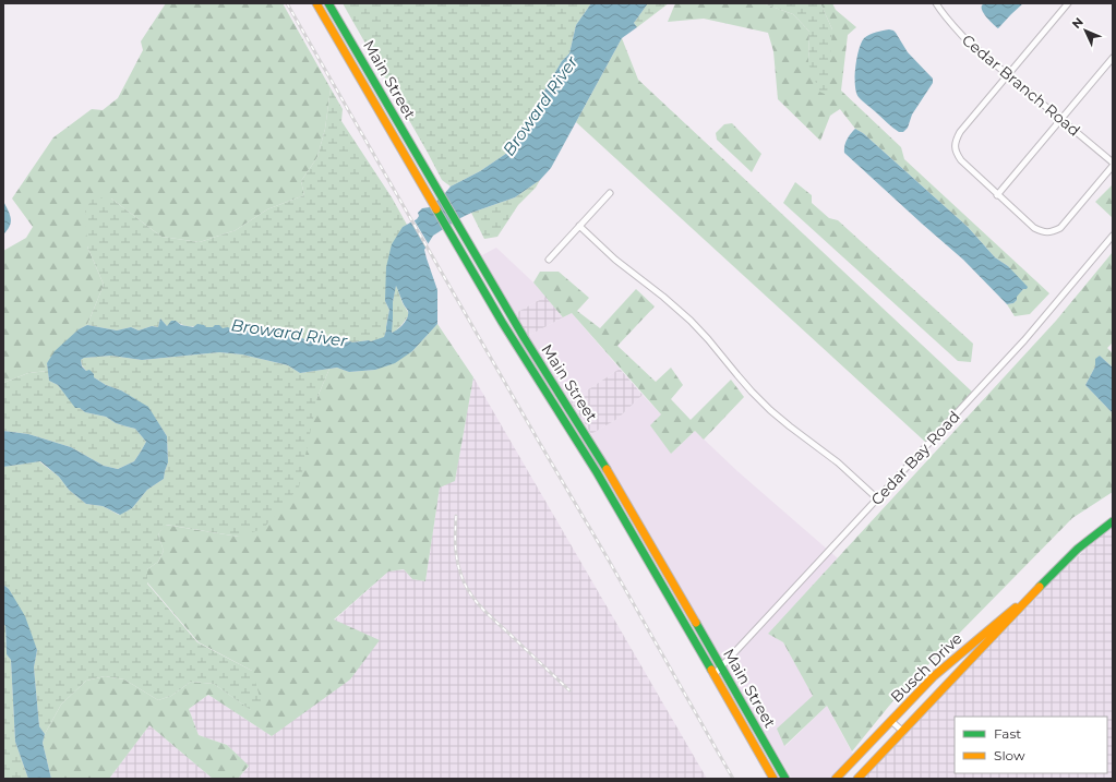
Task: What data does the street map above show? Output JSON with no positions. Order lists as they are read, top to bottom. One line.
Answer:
{"streets":{"main road":["Main Street","Busch Drive"],"street":["Cedar Branch Road","Cedar Bay Road"]},"crossings":[["Main Street","Cedar Bay Road"]],"water":["Broward River"],"legend":["Fast","Slow"],"north":"top left"}
